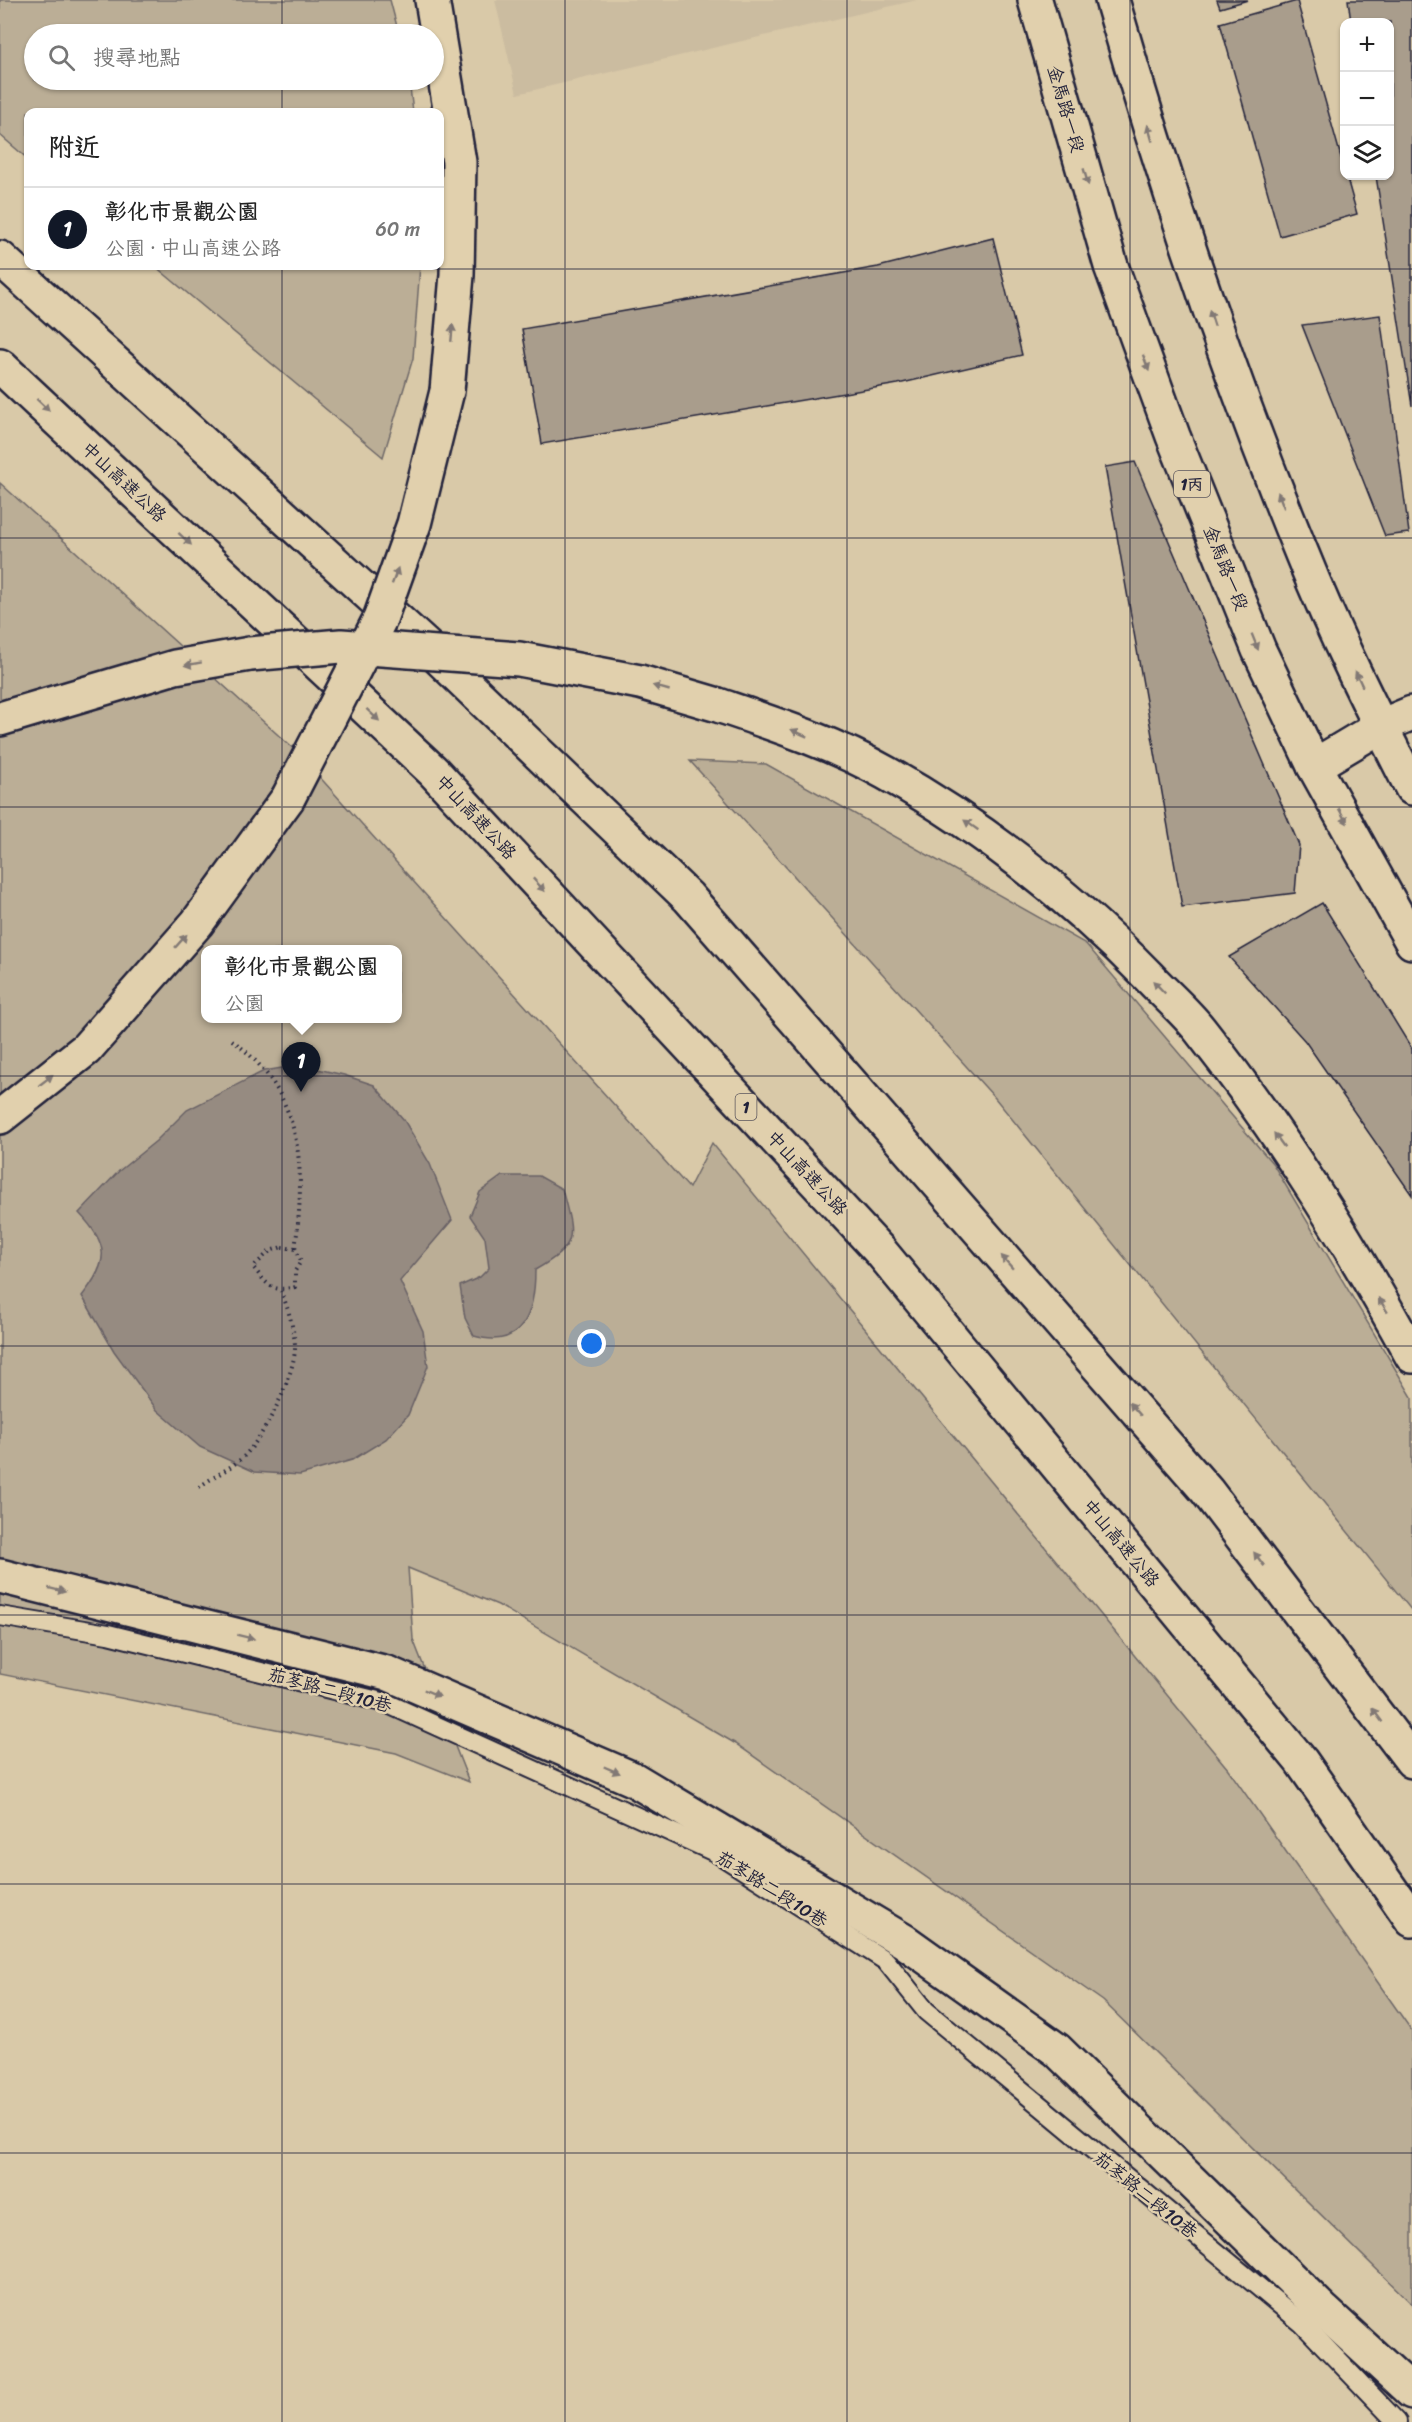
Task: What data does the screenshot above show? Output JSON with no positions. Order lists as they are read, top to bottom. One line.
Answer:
{"streets":{"main road":["金馬路一段","中山高速公路","1丙","1"],"lane":["茄苳路二段10巷"]},"page":{"map_buttons":["+","−"],"search":"搜尋地點","heading":"附近","list":[{"mark":"1","name":"彰化市景觀公園","note":"公園 · 中山高速公路","value":"60 m"}],"popup":["彰化市景觀公園","公園"],"pins":"1"}}
